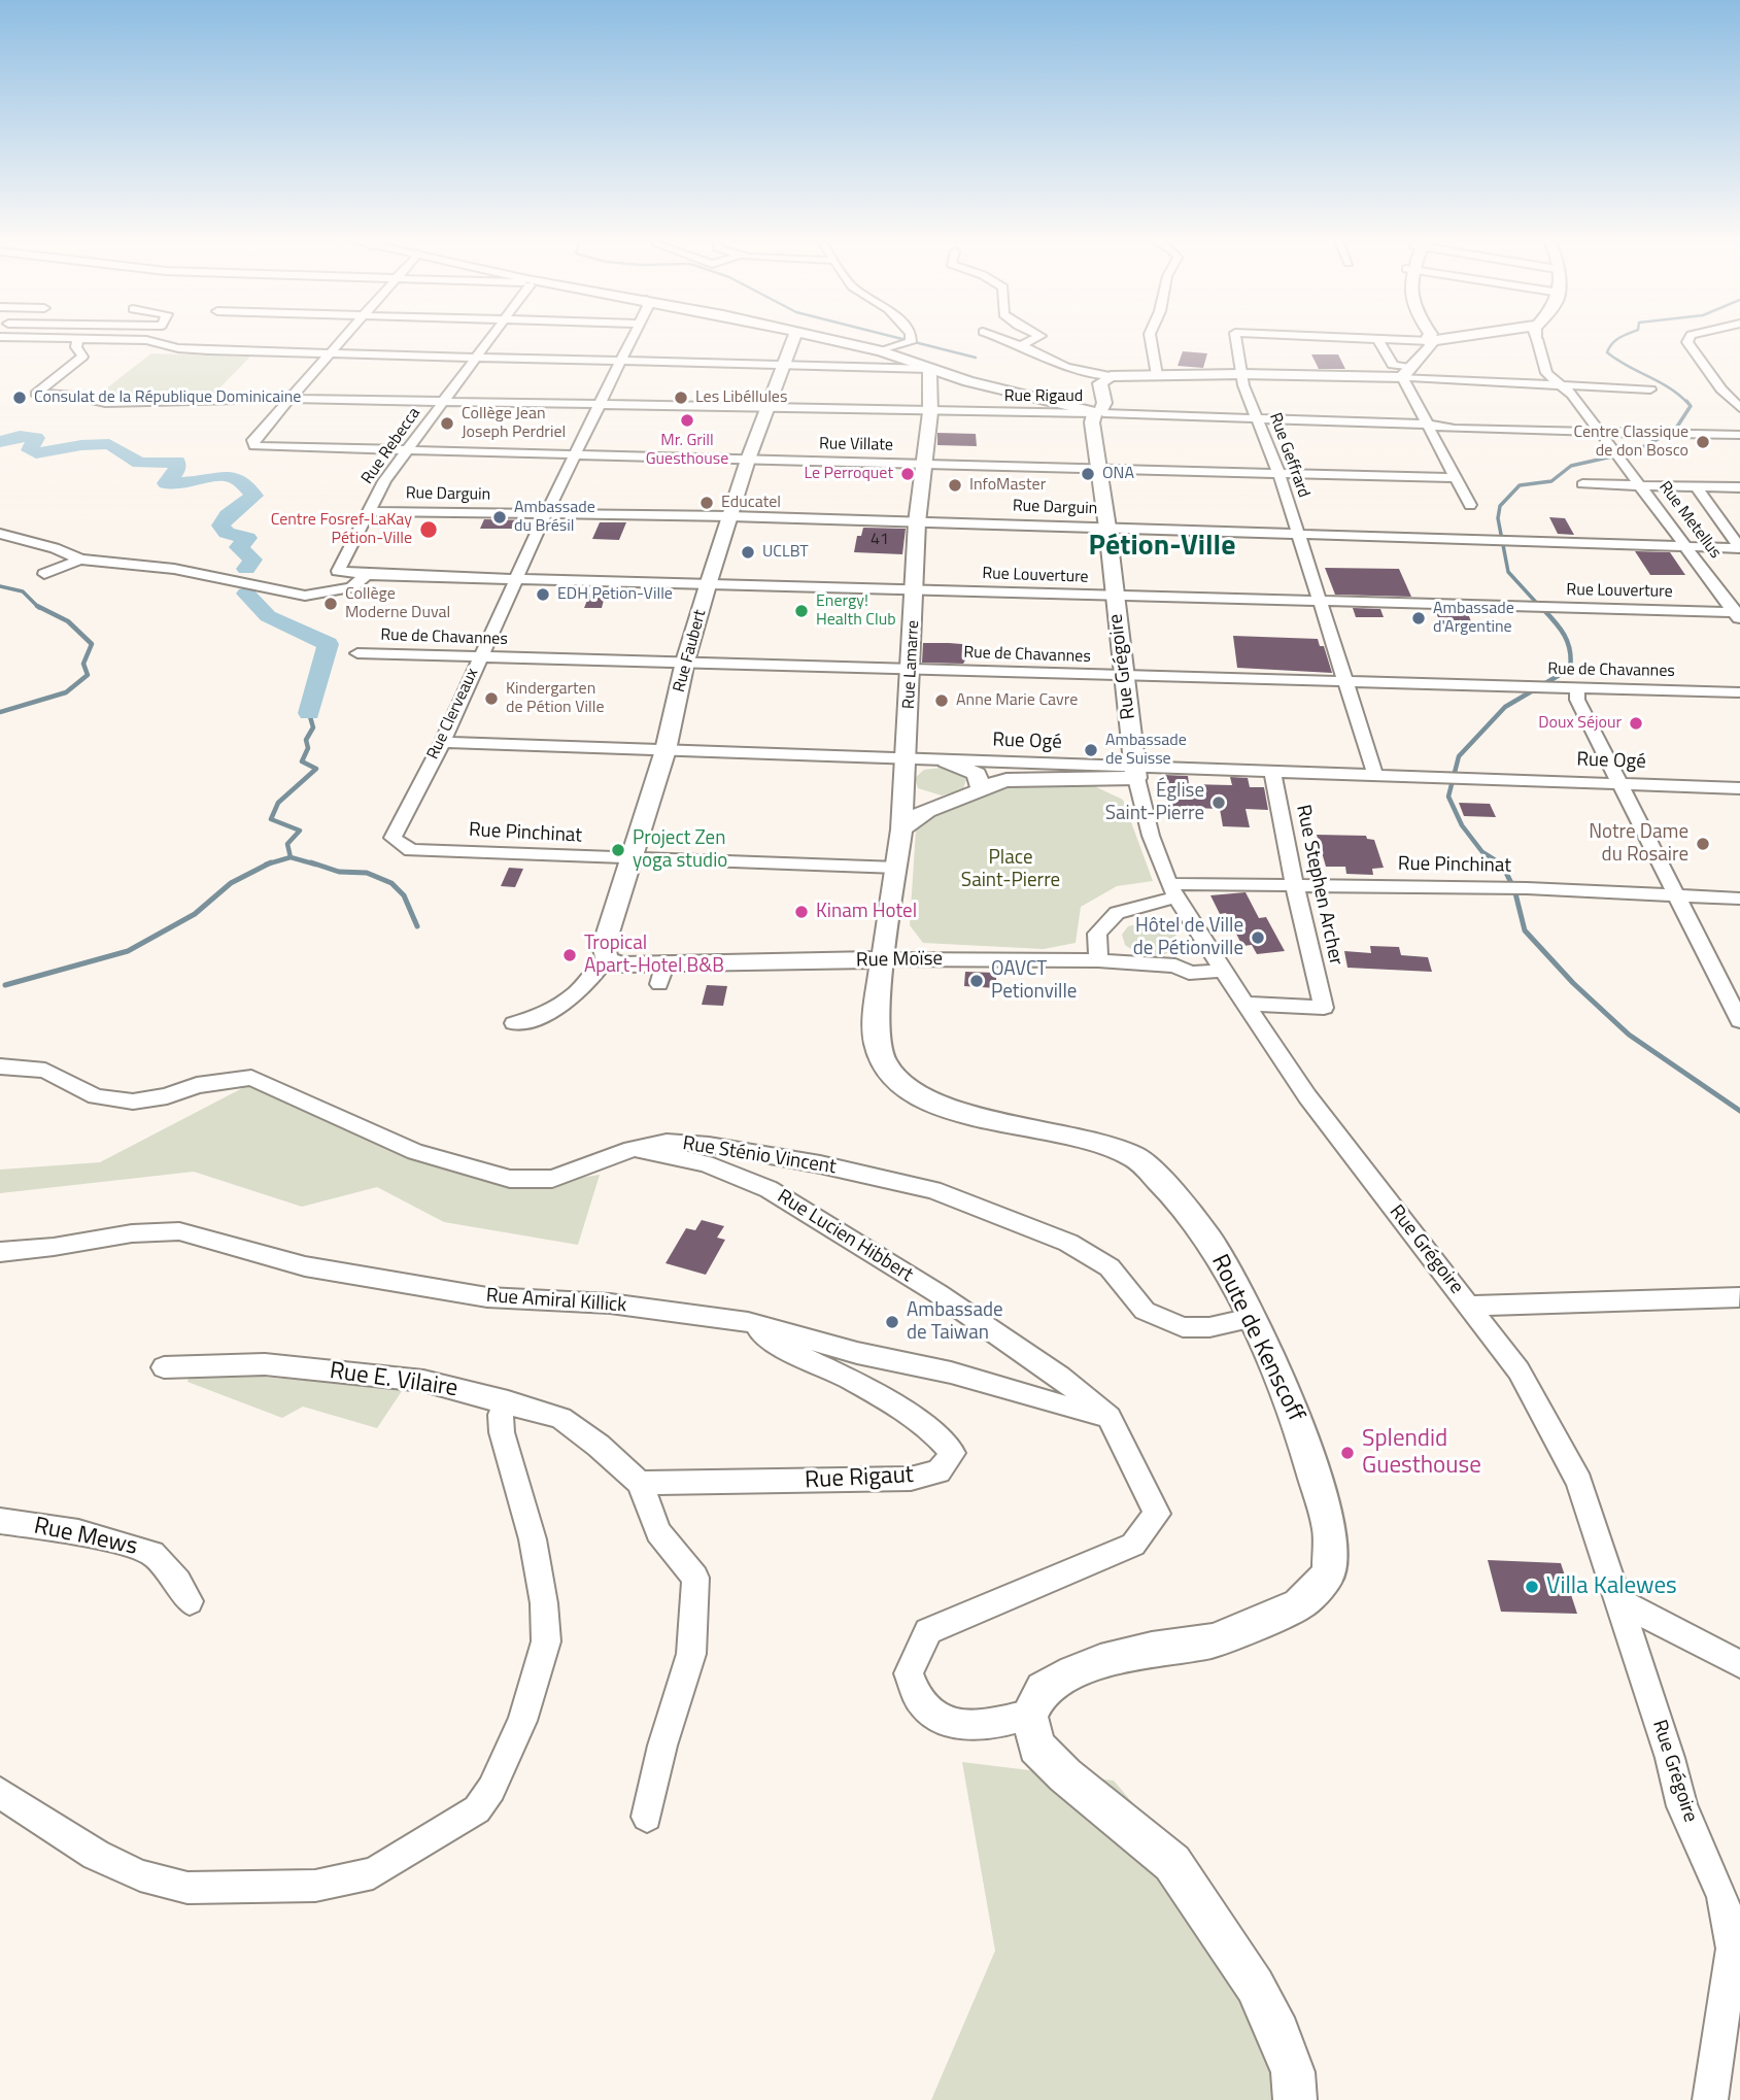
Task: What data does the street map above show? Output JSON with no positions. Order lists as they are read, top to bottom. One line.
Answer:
{"streets":{"main road":["Rue Faubert","Rue Lamarre","Rue Grégoire","Rue Moïse","Route de Kenscoff"],"street":["Rue Rigaud","Rue Villate","Rue Rebecca","Rue Geffrard","Rue Darguin","Rue Metellus","Rue Louverture","Rue de Chavannes","Rue Clerveaux","Rue Ogé","Rue Pinchinat","Rue Stephen Archer","Rue Sténio Vincent","Rue Lucien Hibbert","Rue Amiral Killick","Rue E. Vilaire","Rue Rigaut","Rue Mews"]},"crossings":[["Rue Rigaud","Rue Villate"],["Rue Rigaud","Rue Rebecca"],["Rue Rigaud","Rue Geffrard"],["Rue Rigaud","Rue Metellus"],["Rue Rigaud","Rue Faubert"],["Rue Rigaud","Rue Lamarre"],["Rue Rigaud","Rue Grégoire"],["Rue Rigaud","Rue Clerveaux"],["Rue Villate","Rue Rebecca"],["Rue Villate","Rue Geffrard"],["Rue Villate","Rue Faubert"],["Rue Villate","Rue Lamarre"],["Rue Villate","Rue Grégoire"],["Rue Villate","Rue Clerveaux"],["Rue Rebecca","Rue Darguin"],["Rue Rebecca","Rue Louverture"],["Rue Geffrard","Rue Darguin"],["Rue Geffrard","Rue Louverture"],["Rue Geffrard","Rue de Chavannes"],["Rue Geffrard","Rue Ogé"],["Rue Darguin","Rue Metellus"],["Rue Darguin","Rue Faubert"],["Rue Darguin","Rue Lamarre"],["Rue Darguin","Rue Grégoire"],["Rue Darguin","Rue Clerveaux"],["Rue Metellus","Rue Louverture"],["Rue Louverture","Rue Faubert"],["Rue Louverture","Rue Lamarre"],["Rue Louverture","Rue Grégoire"],["Rue Louverture","Rue Clerveaux"],["Rue de Chavannes","Rue Faubert"],["Rue de Chavannes","Rue Lamarre"],["Rue de Chavannes","Rue Grégoire"],["Rue de Chavannes","Rue Clerveaux"],["Rue Faubert","Rue Ogé"],["Rue Faubert","Rue Pinchinat"],["Rue Faubert","Rue Moïse"],["Rue Lamarre","Rue Ogé"],["Rue Lamarre","Rue Pinchinat"],["Rue Lamarre","Rue Moïse"],["Rue Lamarre","Route de Kenscoff"],["Rue Grégoire","Rue Ogé"],["Rue Grégoire","Rue Pinchinat"],["Rue Grégoire","Rue Stephen Archer"],["Rue Grégoire","Rue Moïse"],["Rue Clerveaux","Rue Ogé"],["Rue Clerveaux","Rue Pinchinat"],["Rue Ogé","Rue Stephen Archer"],["Rue Pinchinat","Rue Stephen Archer"],["Rue Pinchinat","Rue Moïse"],["Rue Moïse","Route de Kenscoff"],["Rue Sténio Vincent","Rue Lucien Hibbert"],["Rue Sténio Vincent","Route de Kenscoff"],["Rue Lucien Hibbert","Rue Amiral Killick"],["Rue Amiral Killick","Rue Rigaut"],["Rue E. Vilaire","Rue Rigaut"]],"districts":["Pétion-Ville"],"parks":["Place Saint-Pierre"],"places":["Consulat de la République Dominicaine","Les Libéllules","Mr. Grill Guesthouse","Collège Jean Joseph Perdriel","Centre Classique de don Bosco","Le Perroquet","ONA","InfoMaster","Educatel","Ambassade du Brésil","Centre Fosref-LaKay Pétion-Ville","UCLBT","EDH Petion-Ville","Collège Moderne Duval","Energy! Health Club","Ambassade d'Argentine","Kindergarten de Pétion Ville","Anne Marie Cavre","Doux Séjour","Ambassade de Suisse","Église Saint-Pierre","Notre Dame du Rosaire","Project Zen yoga studio","Kinam Hotel","Hôtel de Ville de Pétionville","Tropical Apart-Hotel B&B","OAVCT Petionville","Ambassade de Taiwan","Splendid Guesthouse","Villa Kalewes"],"house_numbers":["41"]}
